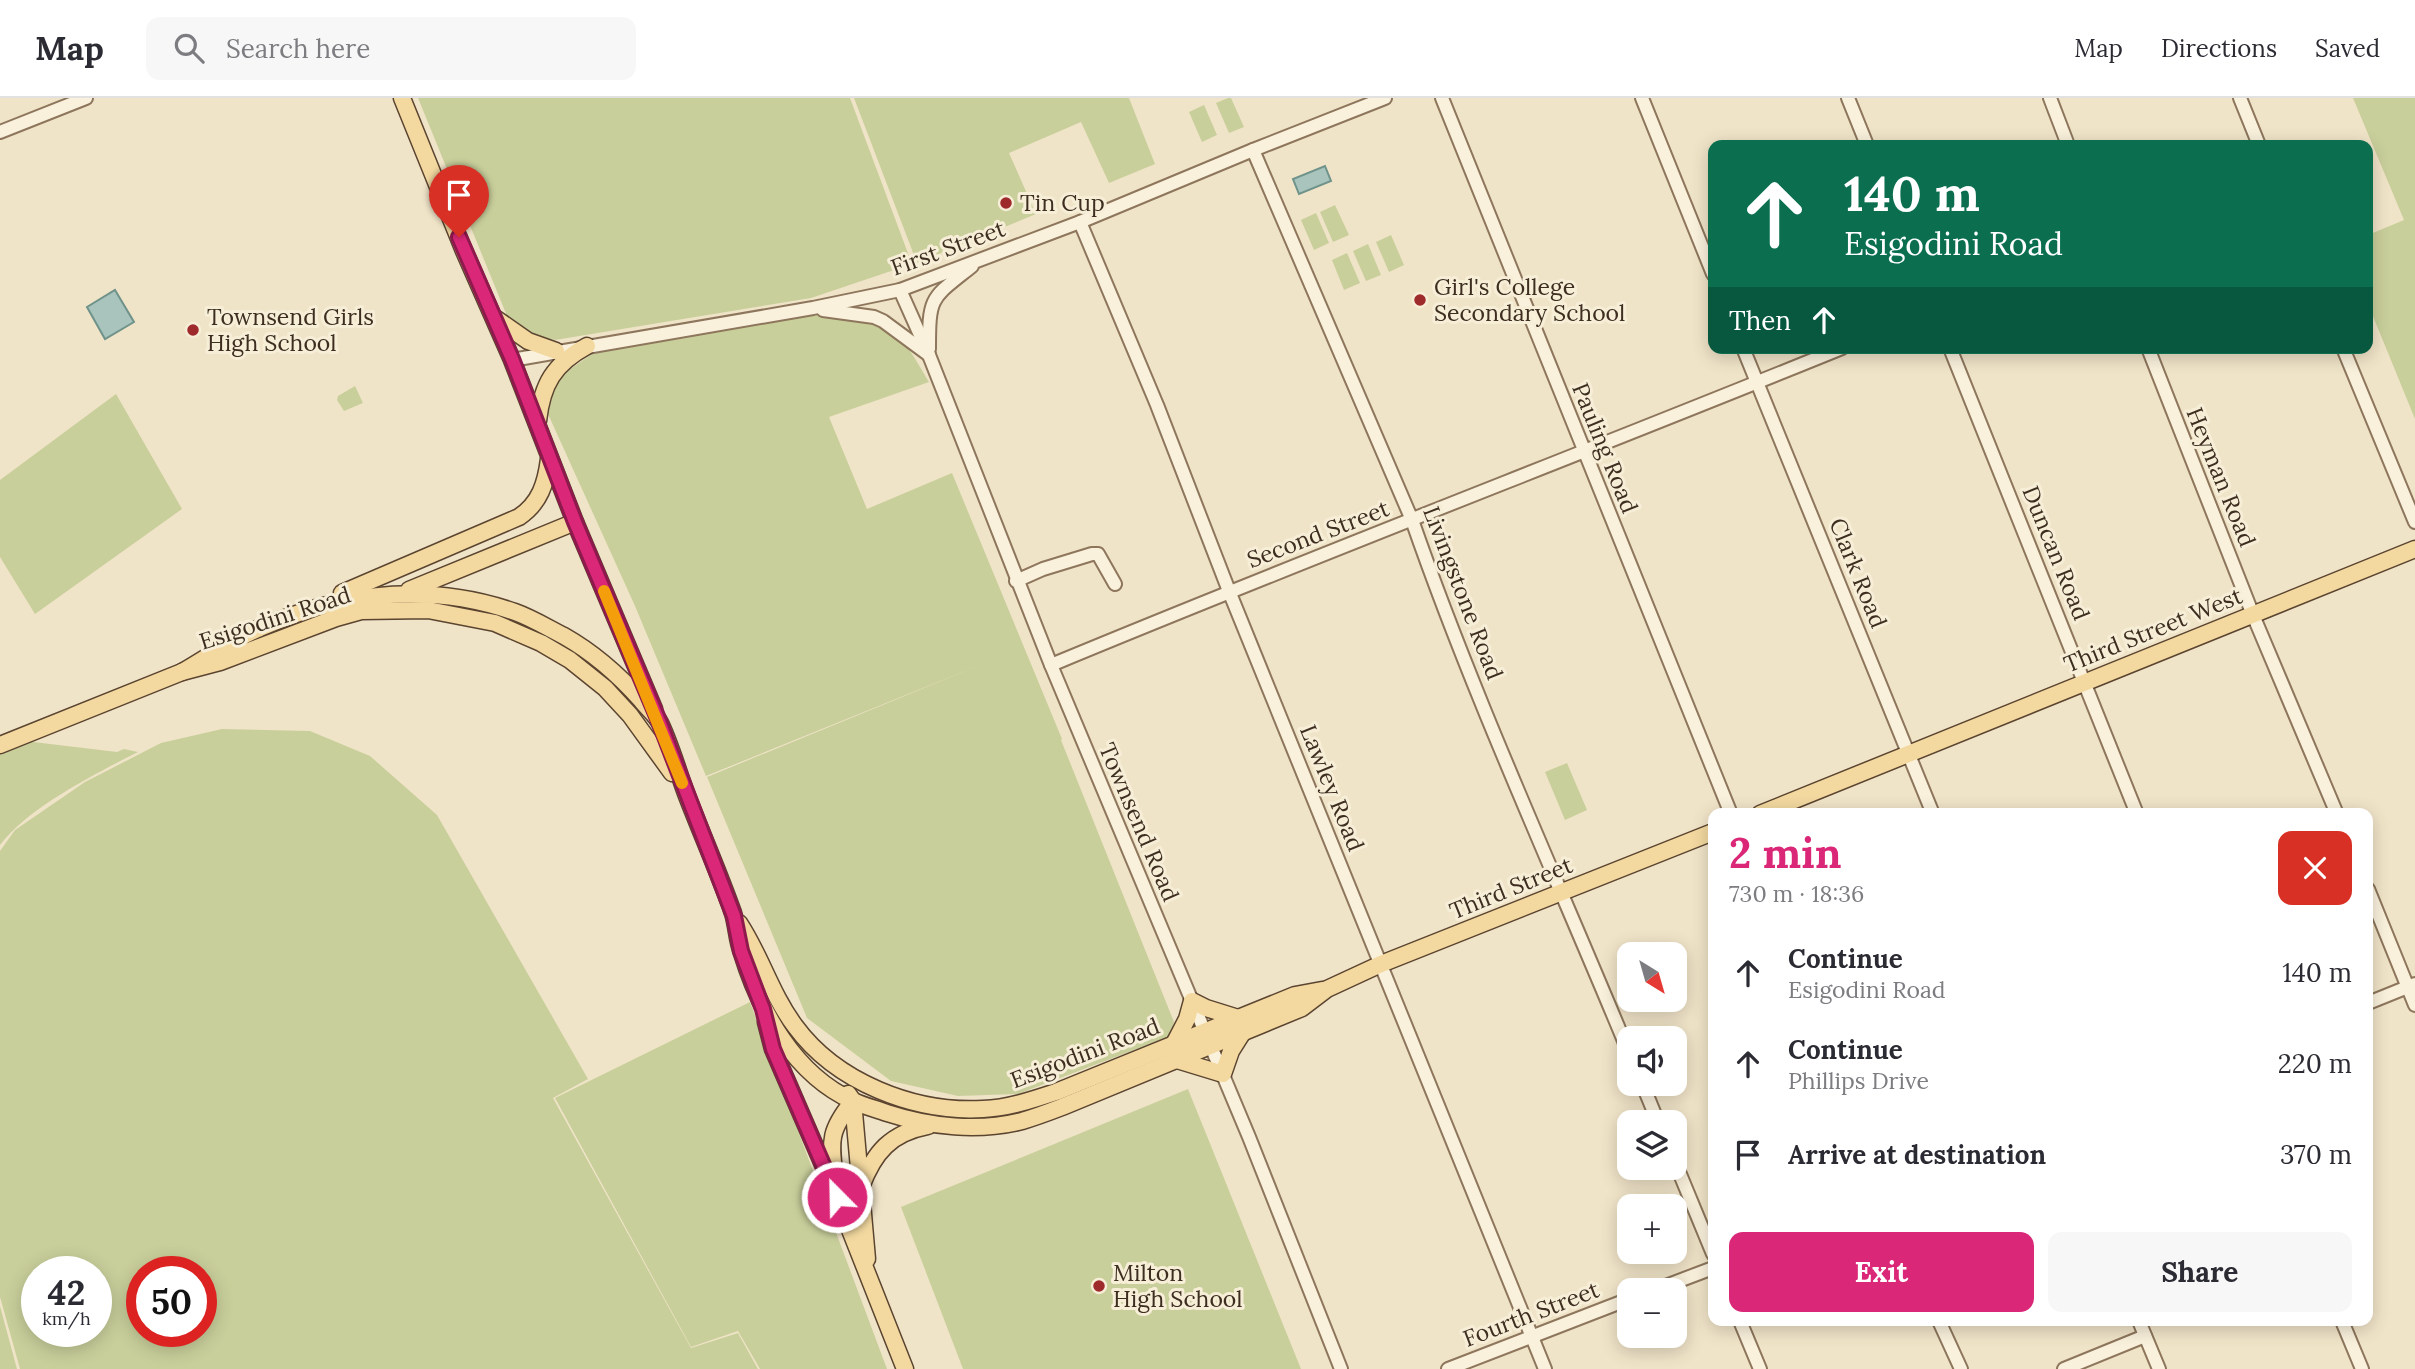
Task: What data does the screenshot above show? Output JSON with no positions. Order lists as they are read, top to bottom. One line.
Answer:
{"streets":{"main road":["Esigodini Road","Third Street West","Third Street"],"street":["First Street","Pauling Road","Heyman Road","Second Street","Duncan Road","Clark Road","Livingstone Road","Lawley Road","Townsend Road","Fourth Street"]},"crossings":[["First Street","Livingstone Road"],["First Street","Lawley Road"],["First Street","Townsend Road"],["Pauling Road","Second Street"],["Heyman Road","Third Street West"],["Second Street","Clark Road"],["Second Street","Livingstone Road"],["Second Street","Lawley Road"],["Second Street","Townsend Road"],["Duncan Road","Third Street West"],["Clark Road","Third Street West"],["Livingstone Road","Third Street"],["Esigodini Road","Townsend Road"],["Esigodini Road","Third Street"],["Lawley Road","Third Street"],["Lawley Road","Fourth Street"],["Townsend Road","Third Street"]],"places":["Tin Cup","Girl's College Secondary School","Townsend Girls High School","Milton High School"],"north":"bottom right","page":{"header":"Map","search":"Search here","nav":["Map","Directions","Saved"],"turn":["140 m","Esigodini Road"],"then":"Then","heading":["2 min","730 m · 18:36"],"list":[{"name":"Continue","note":"Esigodini Road","value":"140 m"},{"name":"Continue","note":"Phillips Drive","value":"220 m"},{"name":"Arrive at destination","value":"370 m"}],"map_buttons":["+","−"],"buttons":["Exit","Share"],"speed":"42 km/h","limit":"50"}}
